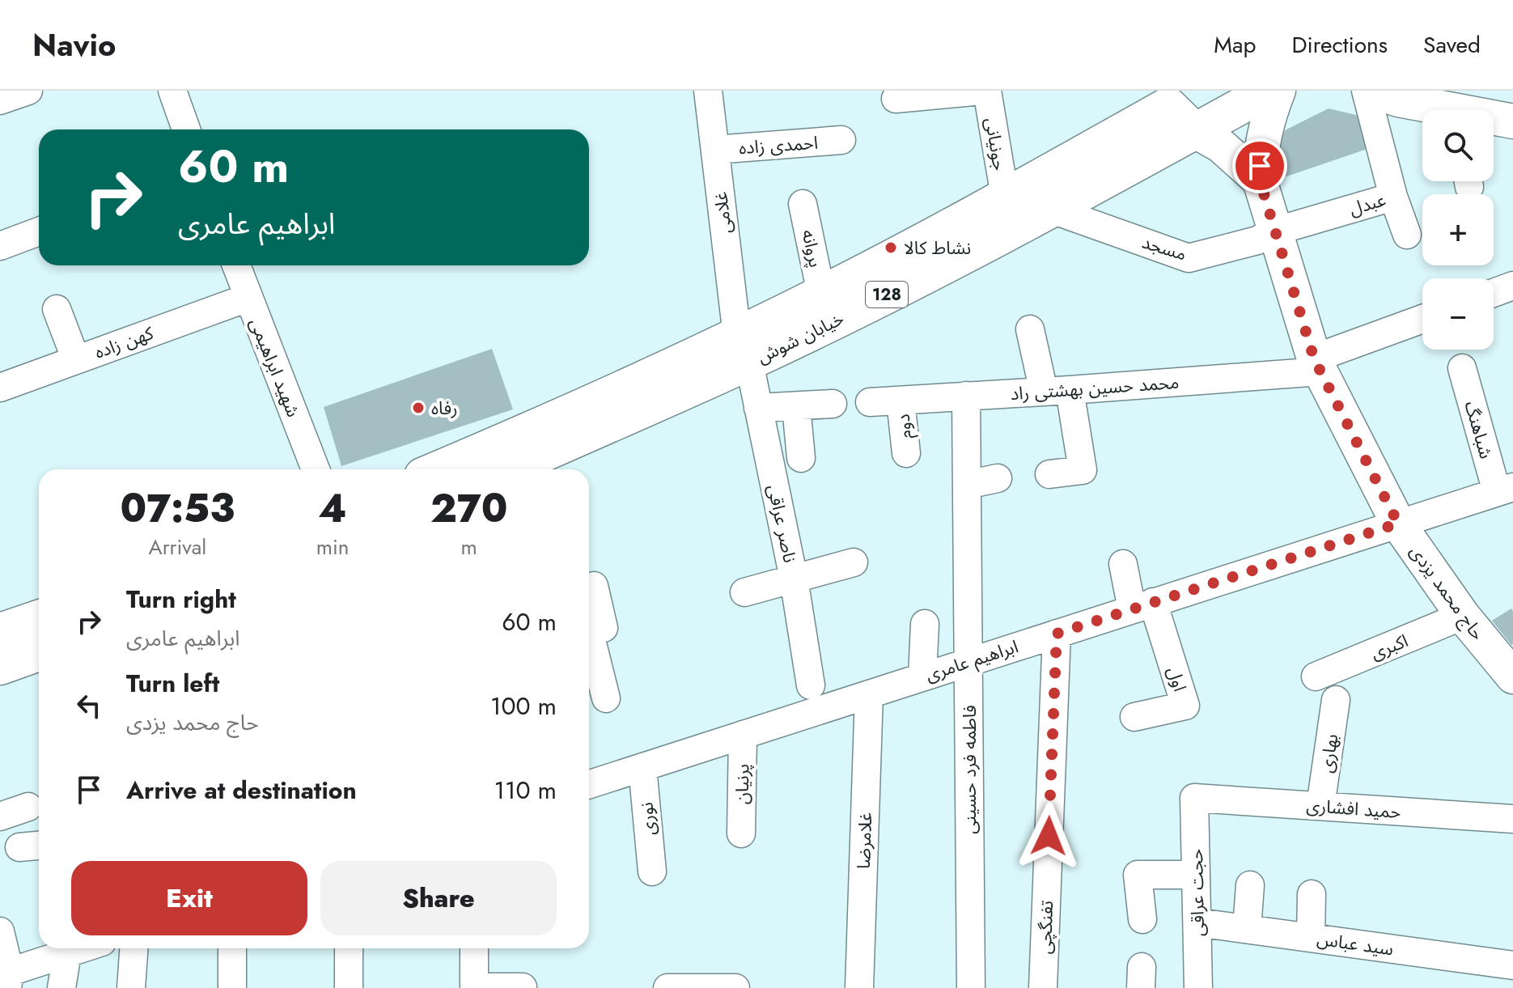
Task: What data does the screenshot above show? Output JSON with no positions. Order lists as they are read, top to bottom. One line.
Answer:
{"streets":{"main road":["128","خیابان شوش"],"street":["جونیانی","احمدی زاده","عبدل","غلامی","مسجد","پروانه","کهن زاده","شهید ابراهیمی","محمد حسین بهشتی راد","دوم","شباهنگ","ناصر عراقی","حاج محمد یزدی","اکبری","ابراهیم عامری","اول","بهاری","فاطمه فرد حسینی","پرنیان","حمید افشاری","نوری","غلامرضا","حجت عراقی","تفنگچی","سید عباس"]},"crossings":[["جونیانی","خیابان شوش"],["احمدی زاده","غلامی"],["عبدل","مسجد"],["عبدل","حاج محمد یزدی"],["غلامی","خیابان شوش"],["غلامی","ناصر عراقی"],["مسجد","خیابان شوش"],["مسجد","حاج محمد یزدی"],["پروانه","خیابان شوش"],["خیابان شوش","ناصر عراقی"],["کهن زاده","شهید ابراهیمی"],["محمد حسین بهشتی راد","دوم"],["محمد حسین بهشتی راد","حاج محمد یزدی"],["محمد حسین بهشتی راد","فاطمه فرد حسینی"],["شباهنگ","ابراهیم عامری"],["حاج محمد یزدی","اکبری"],["حاج محمد یزدی","ابراهیم عامری"],["ابراهیم عامری","اول"],["ابراهیم عامری","فاطمه فرد حسینی"],["ابراهیم عامری","پرنیان"],["ابراهیم عامری","نوری"],["ابراهیم عامری","غلامرضا"],["ابراهیم عامری","تفنگچی"],["بهاری","حمید افشاری"],["حمید افشاری","حجت عراقی"],["حجت عراقی","سید عباس"]],"places":["نشاط کالا","رفاه"],"page":{"header":"Navio","nav":["Map","Directions","Saved"],"map_buttons":["+","−"],"turn":["60 m","ابراهیم عامری"],"eta":["07:53","Arrival","4","min","270","m"],"list":[{"name":"Turn right","note":"ابراهیم عامری","value":"60 m"},{"name":"Turn left","note":"حاج محمد یزدی","value":"100 m"},{"name":"Arrive at destination","value":"110 m"}],"buttons":["Exit","Share"]}}
